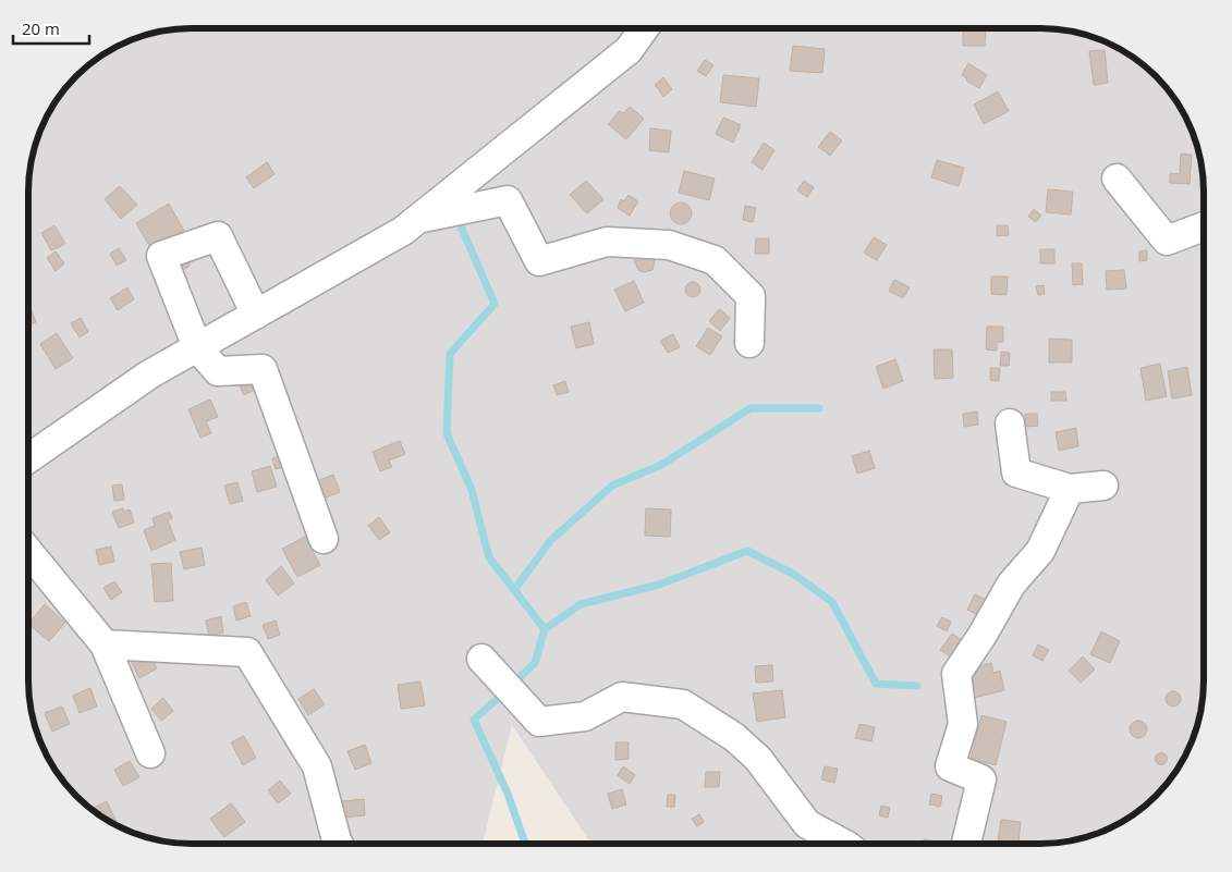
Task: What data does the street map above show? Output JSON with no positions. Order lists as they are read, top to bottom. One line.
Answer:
{"scale_bar":"20 m"}
